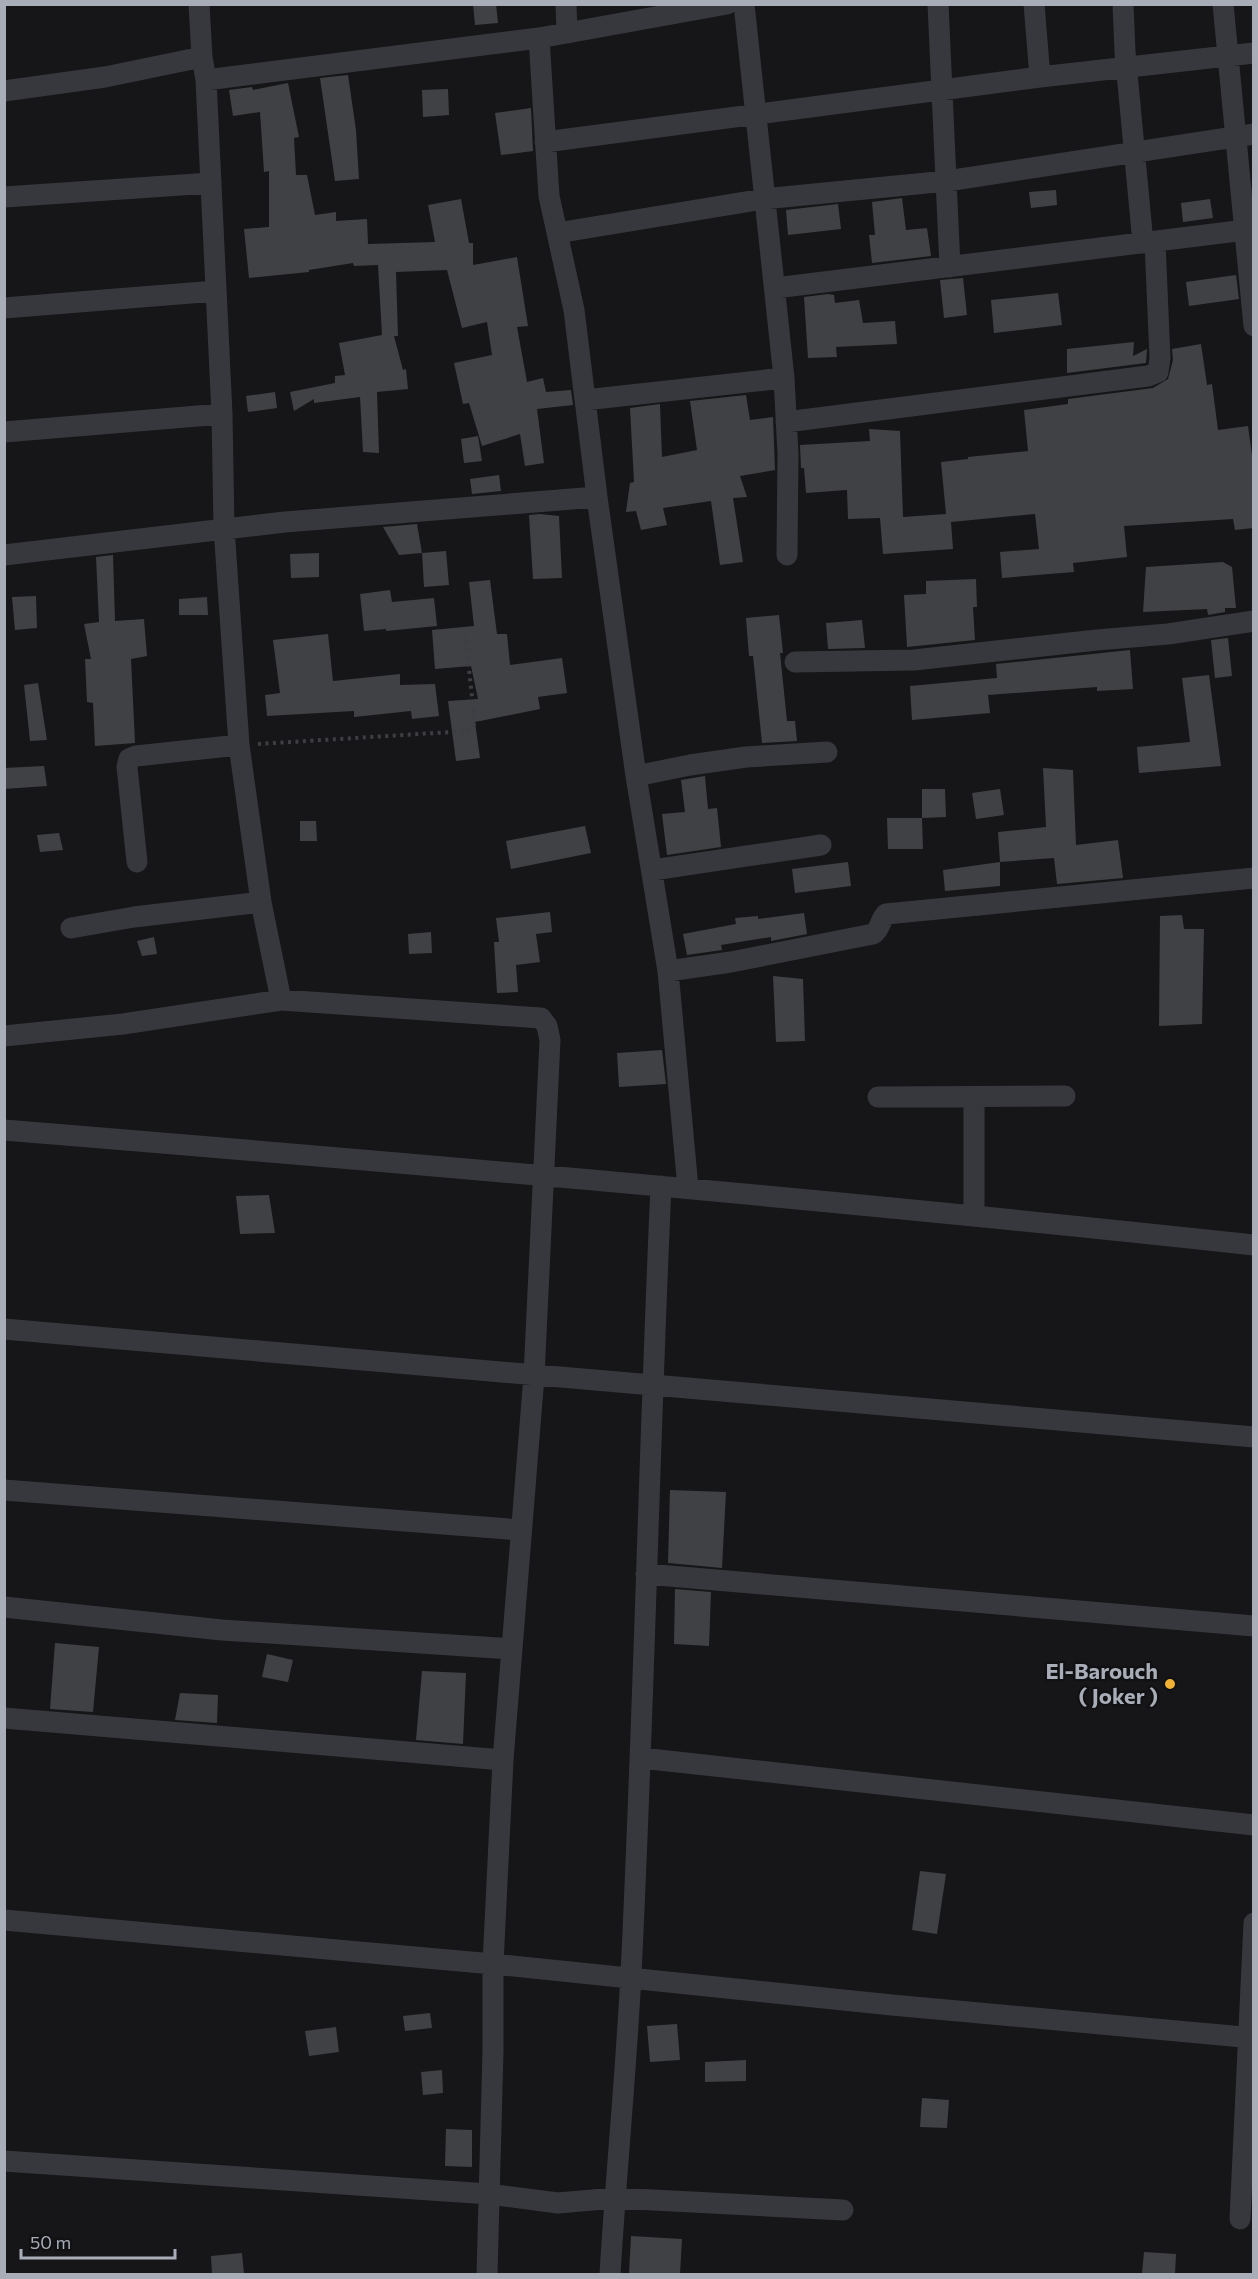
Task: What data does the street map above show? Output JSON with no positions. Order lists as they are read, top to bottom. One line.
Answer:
{"places":["El-Barouch ( Joker )"],"scale_bar":"50 m"}
